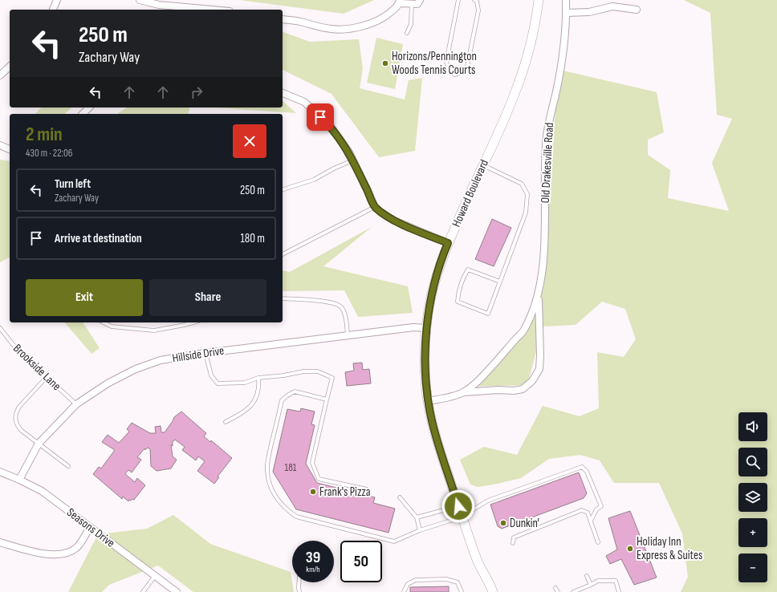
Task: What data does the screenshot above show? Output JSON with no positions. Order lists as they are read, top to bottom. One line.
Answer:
{"streets":{"main road":["Howard Boulevard"],"street":["Old Drakesville Road","Hillside Drive","Seasons Drive"],"lane":["Brookside Lane"]},"crossings":[["Old Drakesville Road","Howard Boulevard"],["Howard Boulevard","Hillside Drive"],["Hillside Drive","Brookside Lane"],["Hillside Drive","Seasons Drive"]],"places":["Horizons/Pennington Woods Tennis Courts","Frank's Pizza","Dunkin'","Holiday Inn Express & Suites"],"house_numbers":["181"],"page":{"turn":["250 m","Zachary Way"],"heading":["2 min","430 m · 22:06"],"list":[{"name":"Turn left","note":"Zachary Way","value":"250 m"},{"name":"Arrive at destination","value":"180 m"}],"buttons":["Exit","Share"],"map_buttons":["+","−"],"speed":"39 km/h","limit":"50"}}
